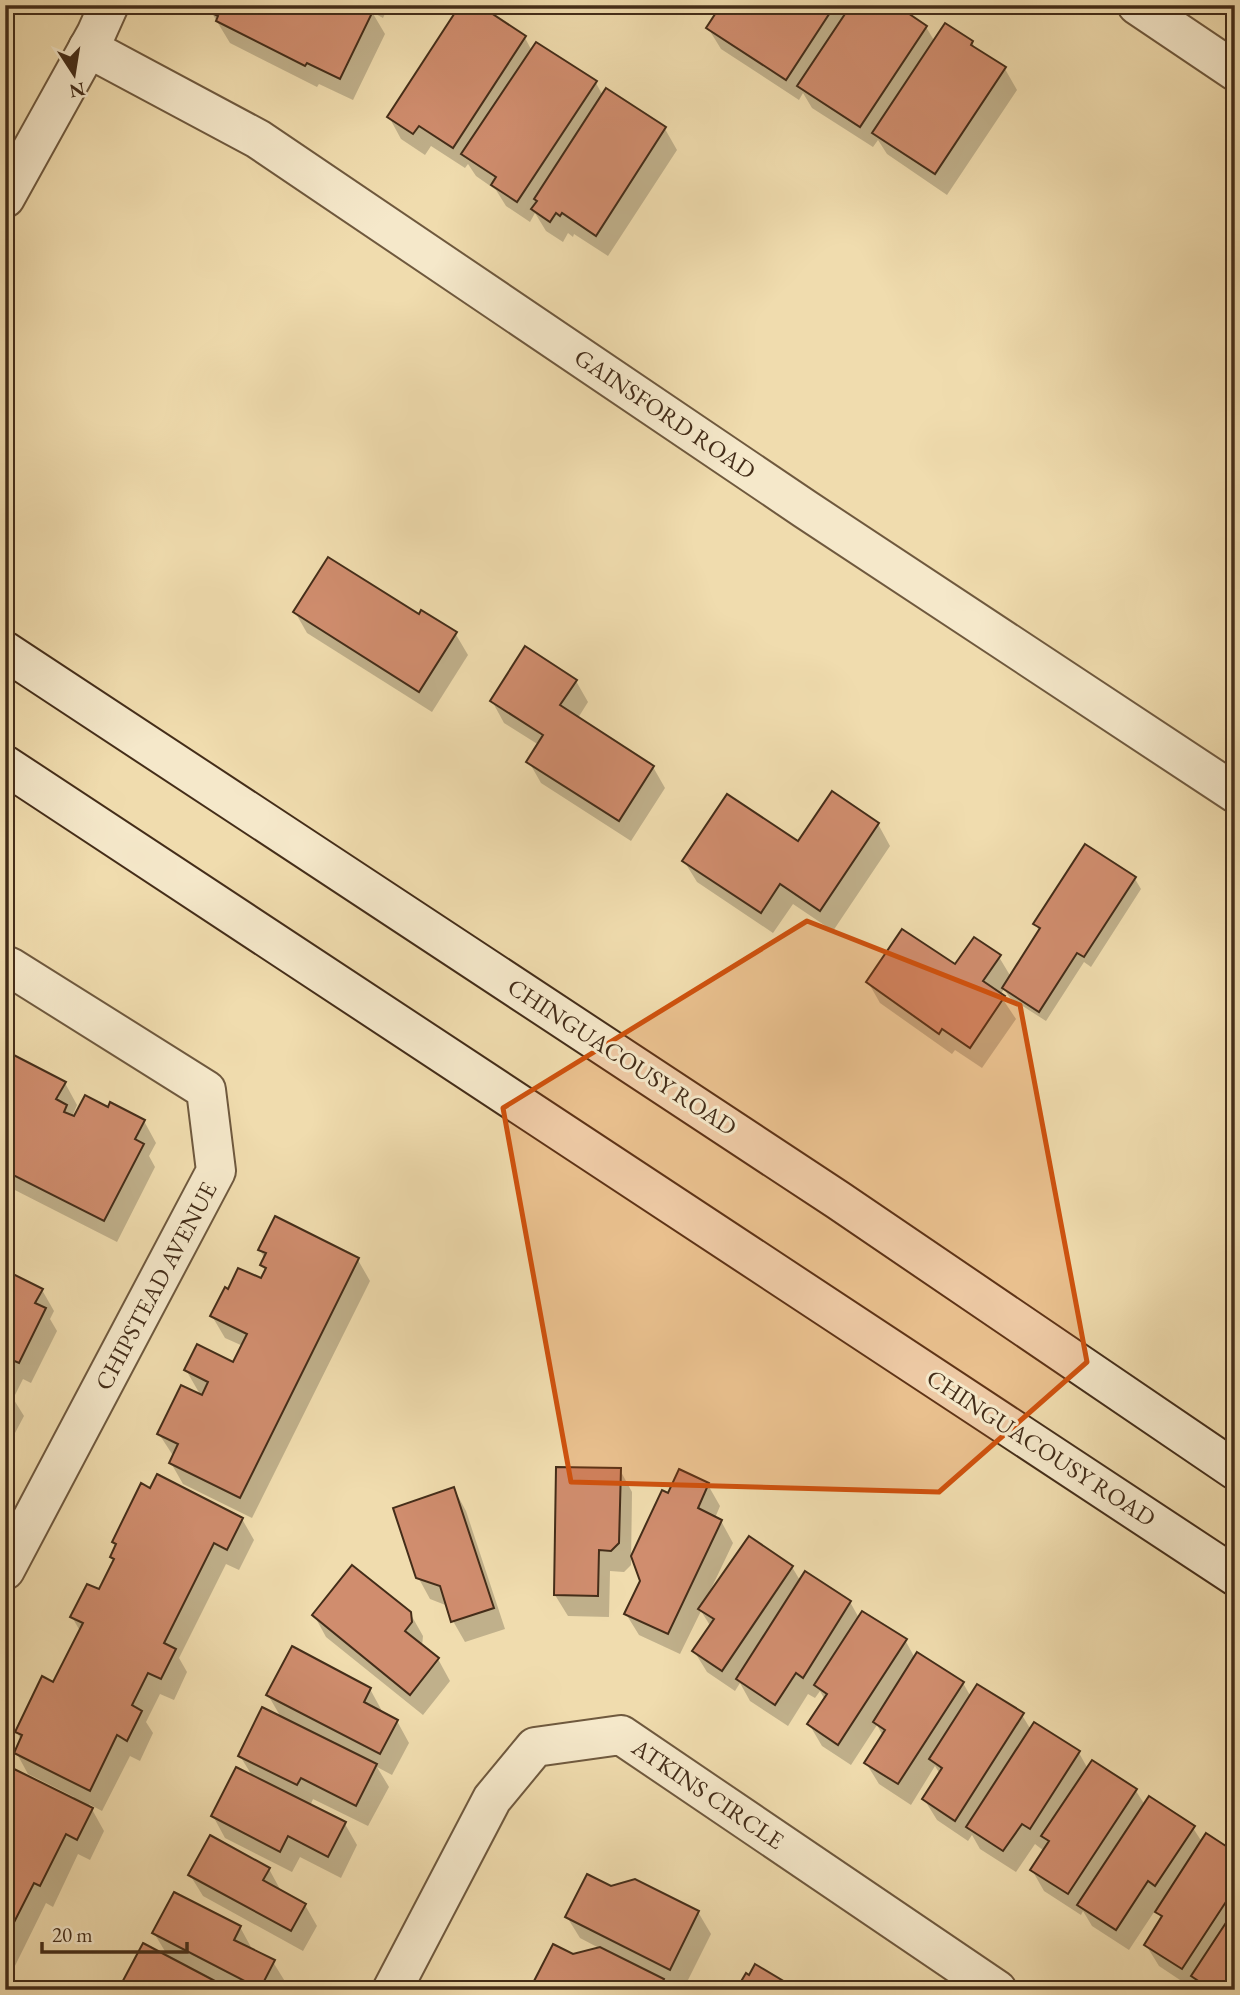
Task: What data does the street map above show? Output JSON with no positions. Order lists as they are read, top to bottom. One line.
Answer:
{"streets":{"street":["GAINSFORD ROAD","CHINGUACOUSY ROAD","CHIPSTEAD AVENUE","ATKINS CIRCLE"]},"scale_bar":"20 m","north":"bottom"}
